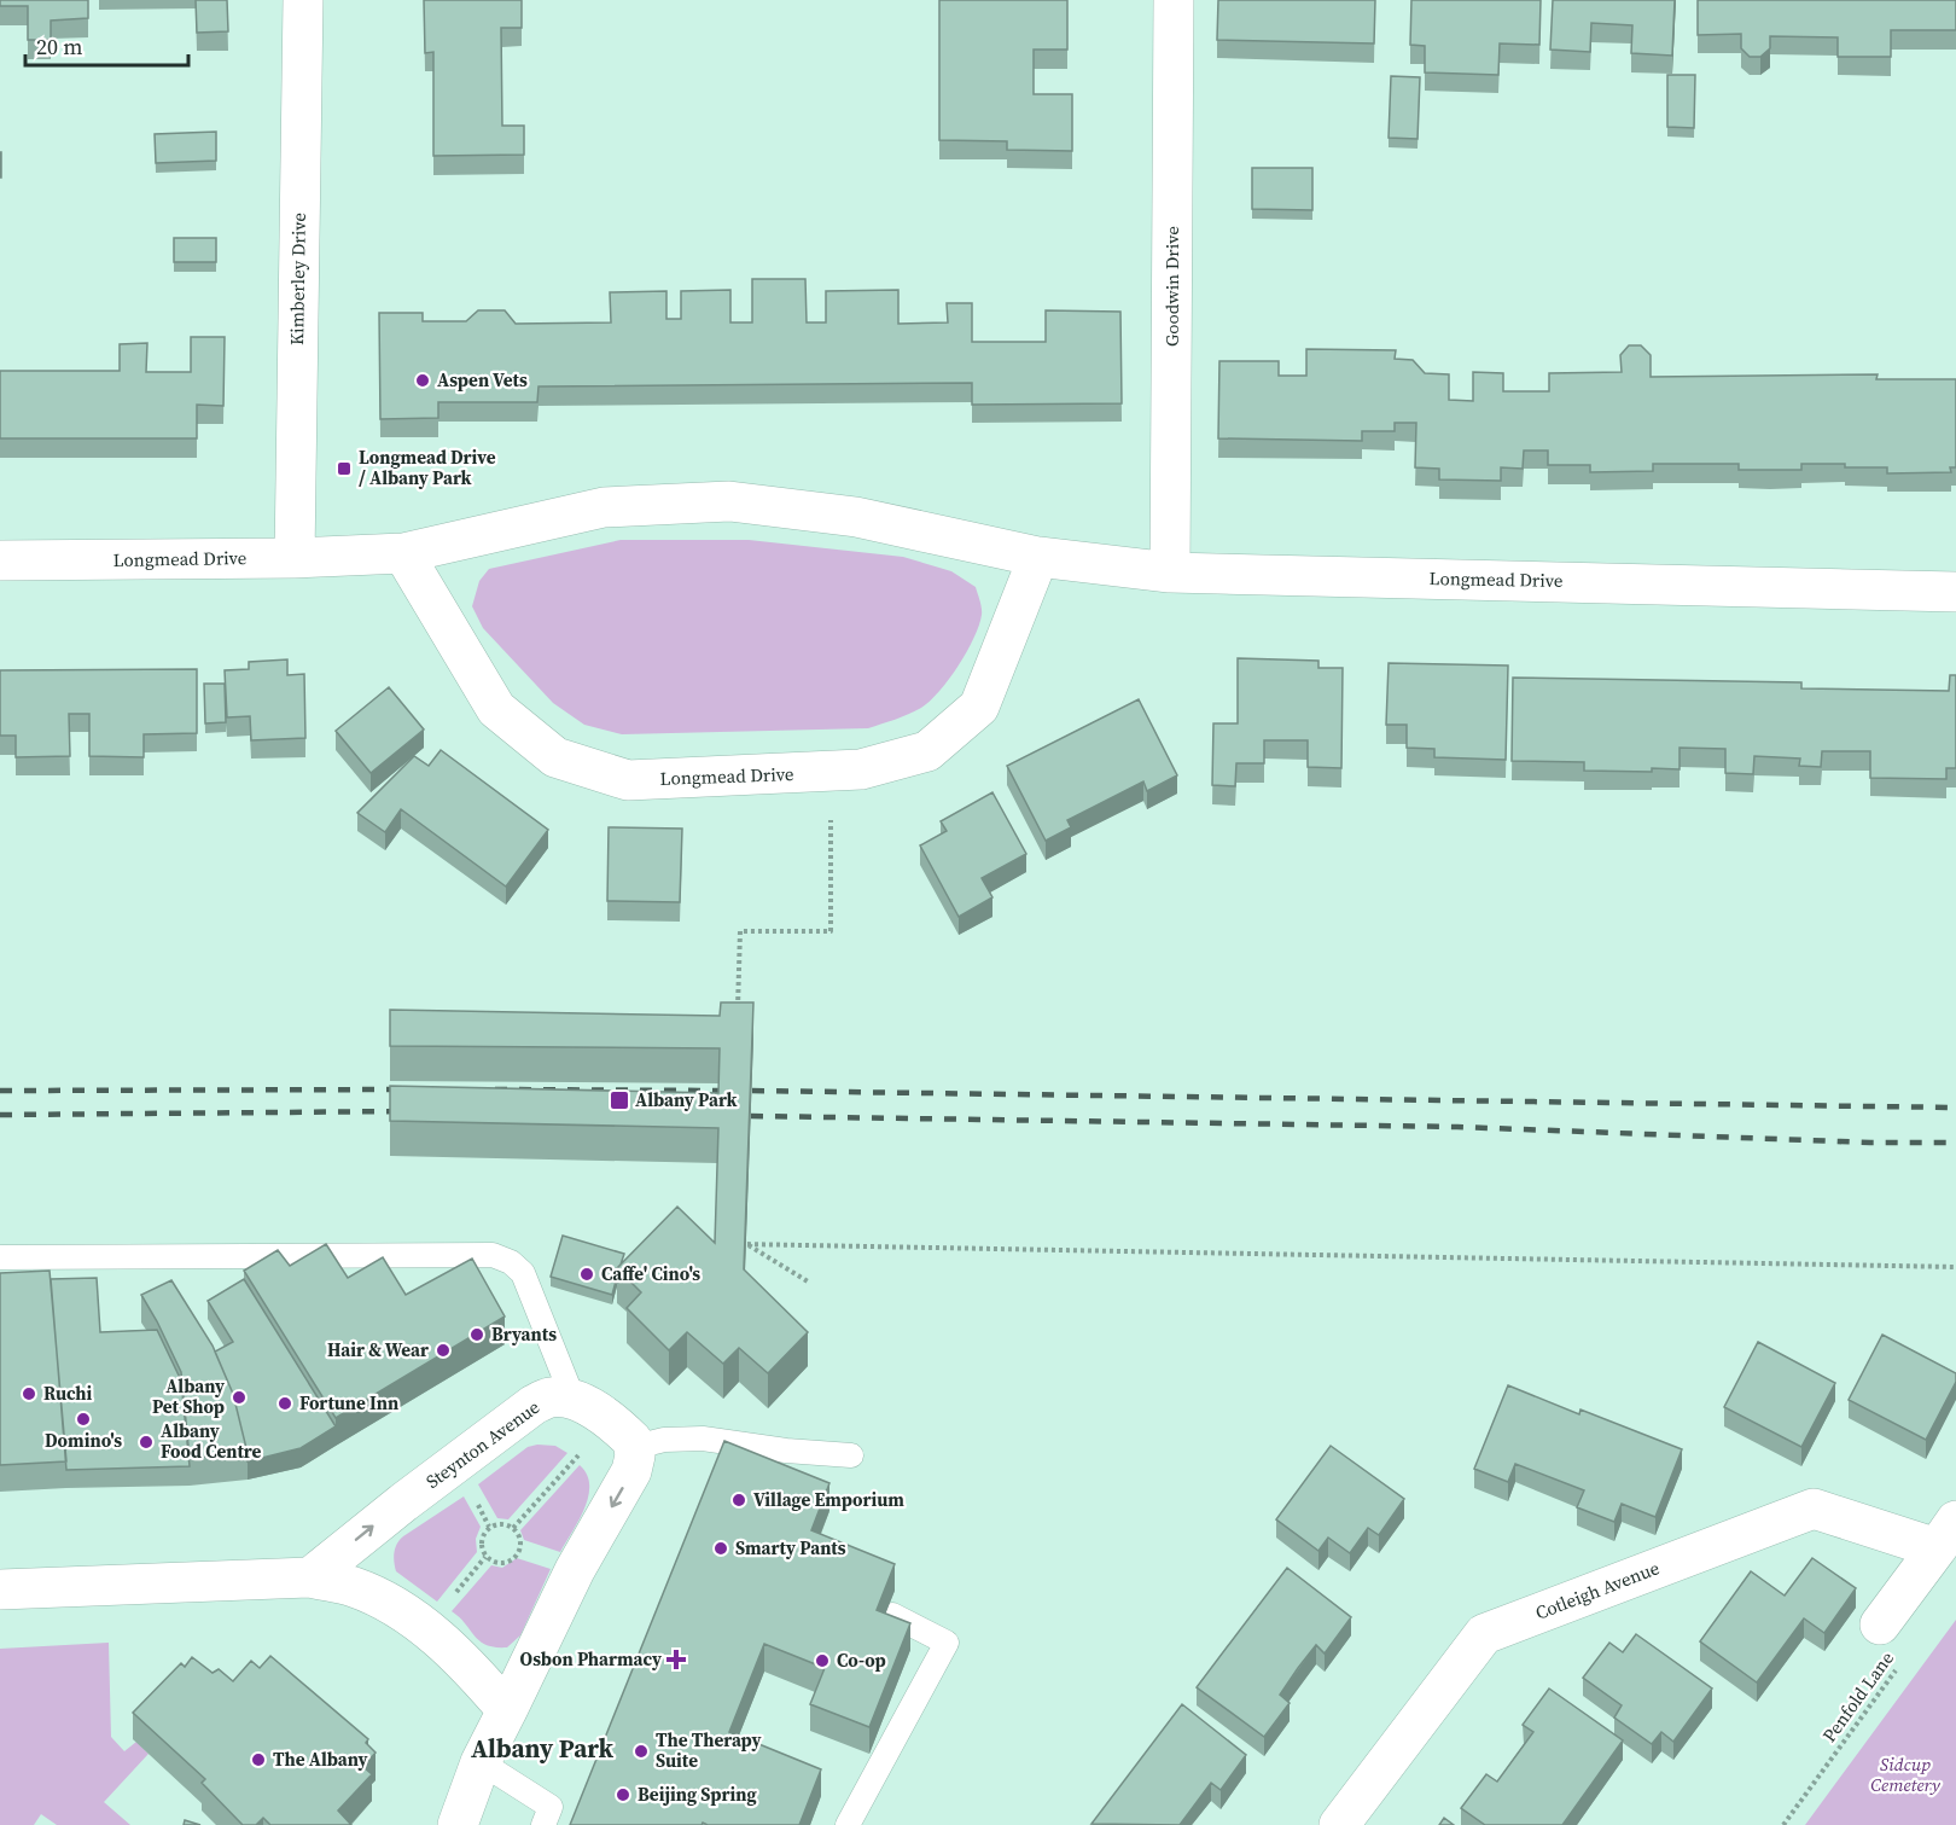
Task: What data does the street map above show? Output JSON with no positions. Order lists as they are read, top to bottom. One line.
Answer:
{"streets":{"street":["Kimberley Drive","Goodwin Drive","Longmead Drive","Steynton Avenue","Cotleigh Avenue"],"path":["Penfold Lane"]},"crossings":[["Kimberley Drive","Longmead Drive"],["Goodwin Drive","Longmead Drive"]],"one_way":["Steynton Avenue"],"districts":["Albany Park"],"parks":["Sidcup Cemetery"],"places":{"other":["Aspen Vets","Caffe' Cino's","Bryants","Hair & Wear","Ruchi","Albany Pet Shop","Fortune Inn","Domino's","Albany Food Centre","Village Emporium","Smarty Pants","Co-op","The Therapy Suite","The Albany","Beijing Spring"],"transit":["Longmead Drive / Albany Park","Albany Park"],"health":["Osbon Pharmacy"]},"scale_bar":"20 m"}
